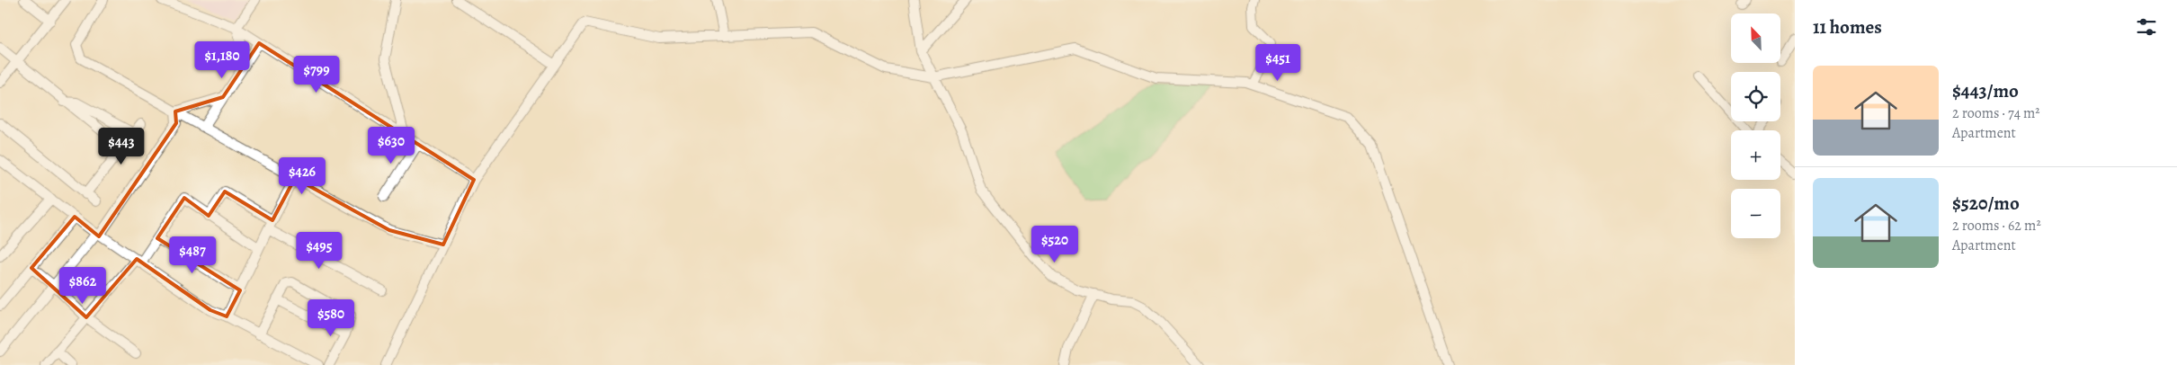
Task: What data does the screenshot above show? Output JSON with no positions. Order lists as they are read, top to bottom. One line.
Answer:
{"north":"top left","page":{"heading":"11 homes","map_buttons":["+","−"],"price":["$1,180","$451","$799","$630","$443","$426","$520","$495","$487","$862","$580"],"list":[{"name":"$443/mo","note":"2 rooms · 74 m² · Apartment"},{"name":"$520/mo","note":"2 rooms · 62 m² · Apartment"}]}}
